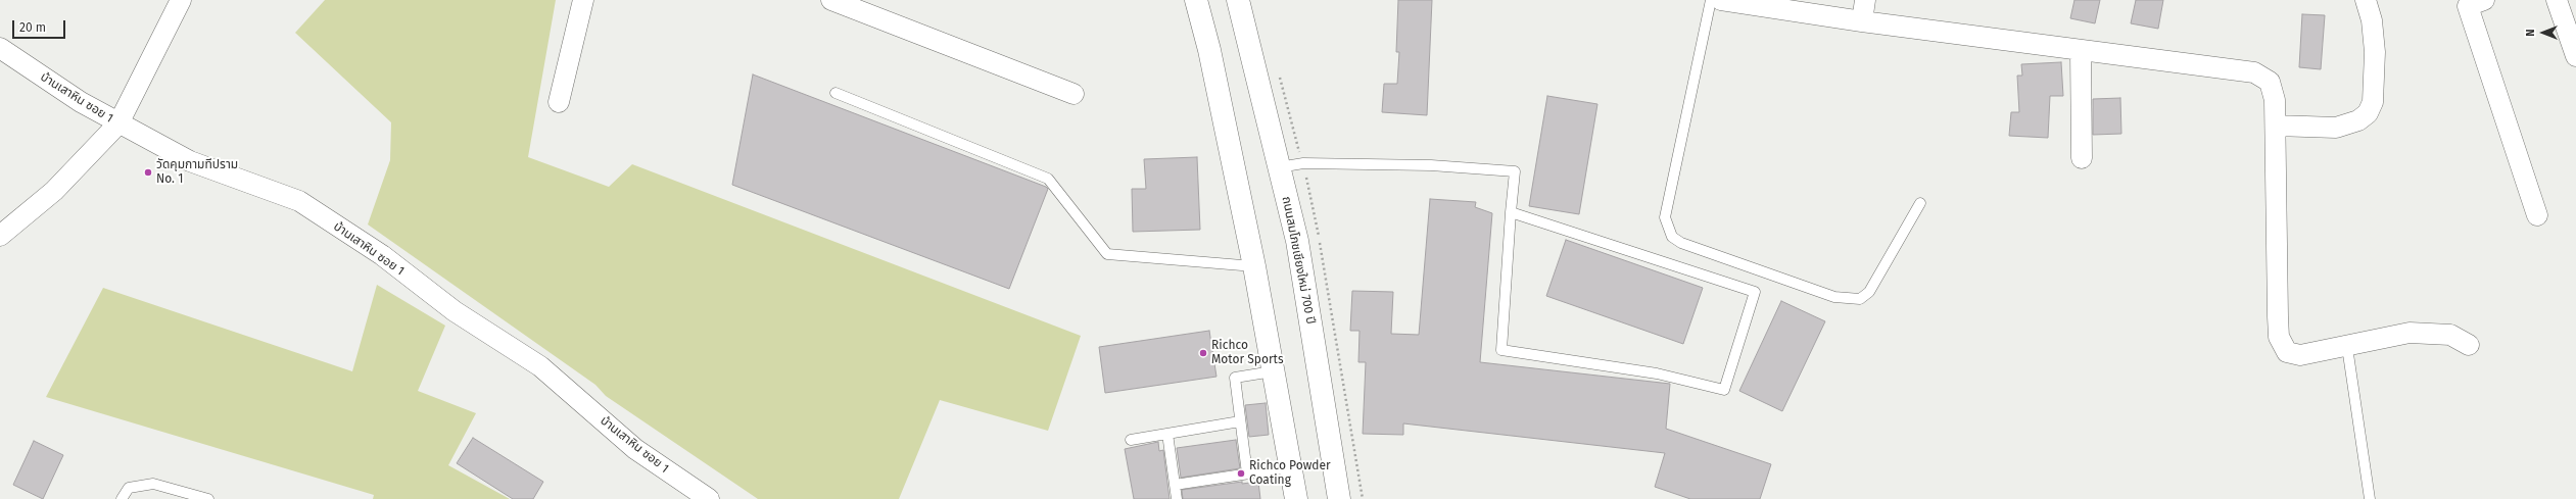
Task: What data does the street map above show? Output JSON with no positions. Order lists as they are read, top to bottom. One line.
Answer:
{"streets":{"main road":["ถนนสมโภชเชียงใหม่ 700 ปี"],"street":["บ้านเสาหิน ซอย 1"]},"places":["วัดคุมกามทีปราม No. 1","Richco Motor Sports","Richco Powder Coating"],"scale_bar":"20 m","north":"left"}
